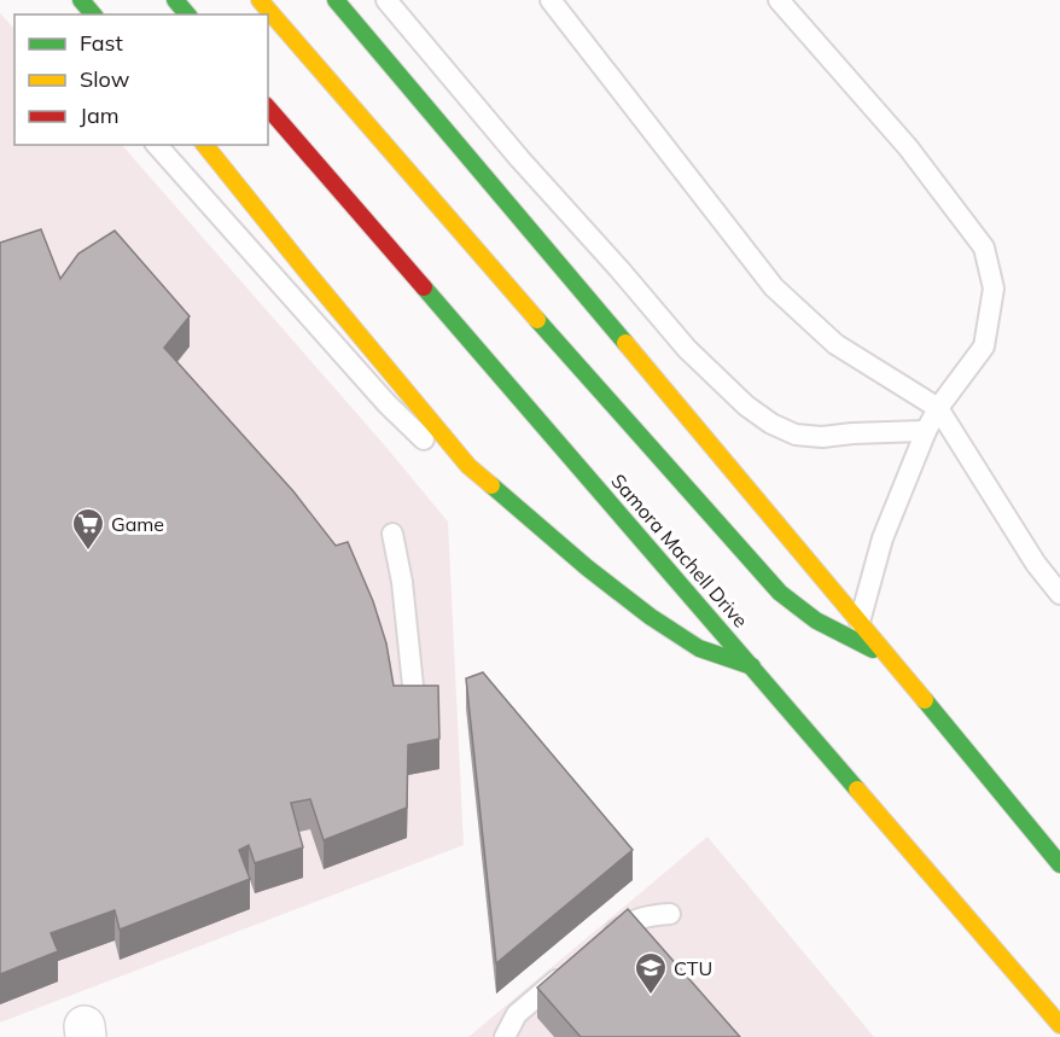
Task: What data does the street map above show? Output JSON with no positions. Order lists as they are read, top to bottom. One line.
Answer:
{"streets":{"main road":["Samora Machell Drive"]},"places":{"supermarket":["Game"],"school or university":["CTU"]},"legend":["Fast","Slow","Jam"]}
